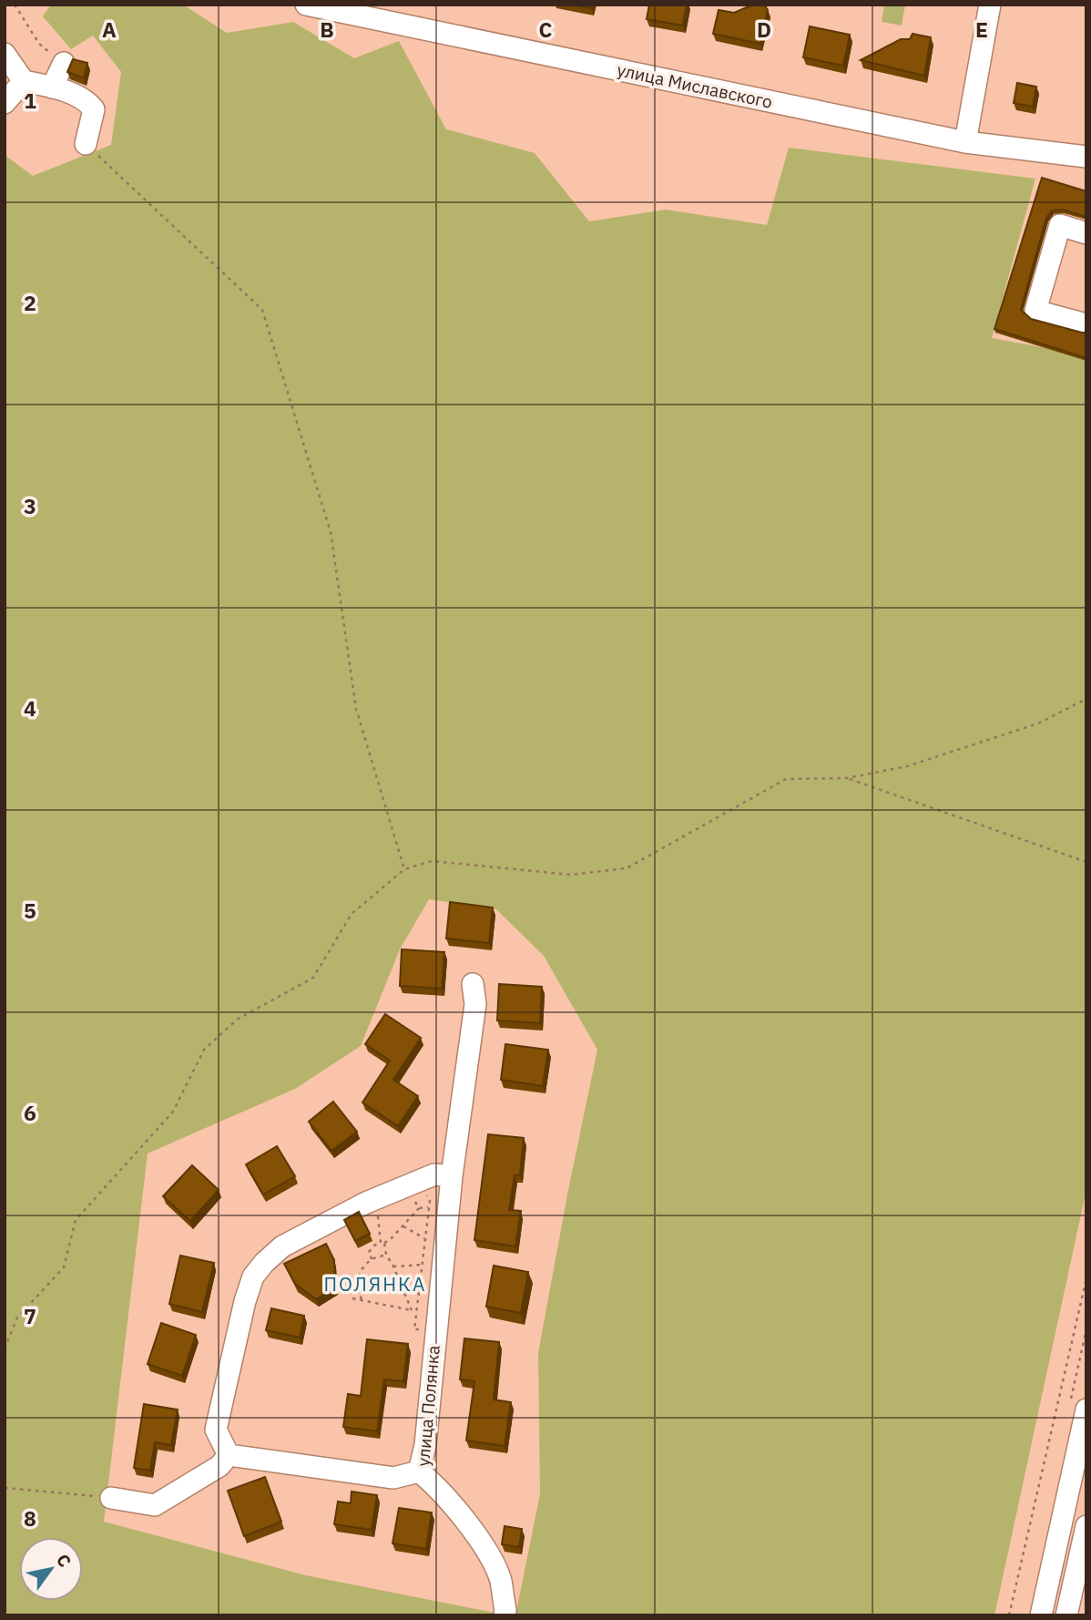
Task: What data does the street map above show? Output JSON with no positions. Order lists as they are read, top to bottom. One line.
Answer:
{"streets":{"street":["улица Миславского","улица Полянка"]},"districts":["ПОЛЯНКА"],"north":"top right","grid":{"columns":["A","B","C","D","E"],"rows":["1","2","3","4","5","6","7","8"]}}
